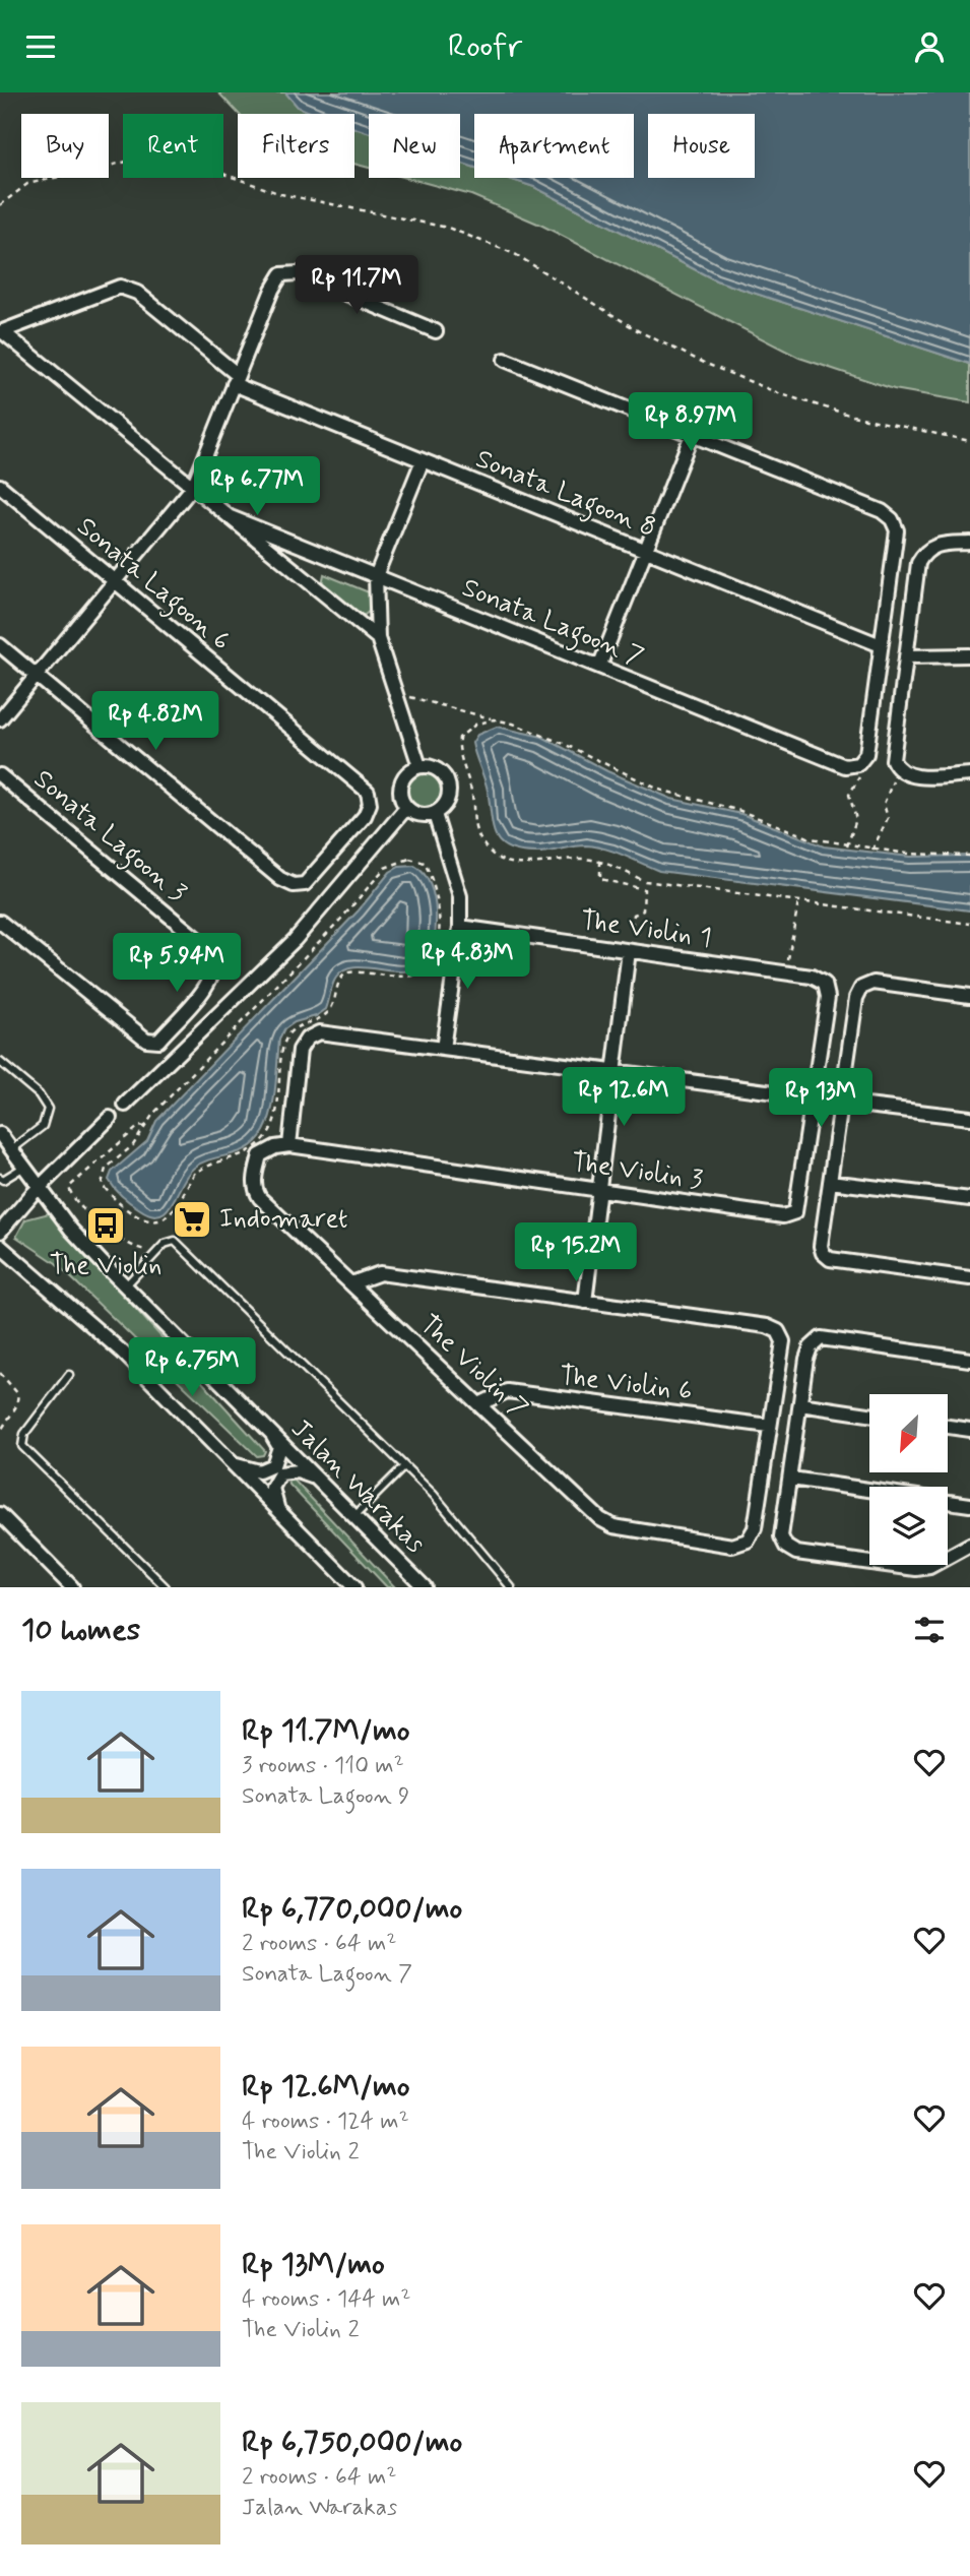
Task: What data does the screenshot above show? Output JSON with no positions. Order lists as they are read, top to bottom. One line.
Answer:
{"streets":{"street":["Sonata Lagoon 8","Sonata Lagoon 6","Sonata Lagoon 7","Sonata Lagoon 3","The Violin 1","The Violin 3","The Violin 7","The Violin 6","Jalan Warakas"]},"crossings":[["The Violin 1","The Violin 3"],["The Violin 3","The Violin 7"],["The Violin 7","The Violin 6"]],"places":{"supermarket":["Indomaret"],"bus stop":["The Violin"]},"north":"bottom left","page":{"header":"Roofr","chip":["Buy","Rent","Filters","New","Apartment","House"],"price":["Rp 11.7M","Rp 8.97M","Rp 6.77M","Rp 4.82M","Rp 4.83M","Rp 5.94M","Rp 12.6M","Rp 13M","Rp 15.2M","Rp 6.75M"],"heading":"10 homes","list":[{"name":"Rp 11.7M/mo","note":"3 rooms · 110 m² · Sonata Lagoon 9"},{"name":"Rp 6,770,000/mo","note":"2 rooms · 64 m² · Sonata Lagoon 7"},{"name":"Rp 12.6M/mo","note":"4 rooms · 124 m² · The Violin 2"},{"name":"Rp 13M/mo","note":"4 rooms · 144 m² · The Violin 2"},{"name":"Rp 6,750,000/mo","note":"2 rooms · 64 m² · Jalan Warakas"}]}}
